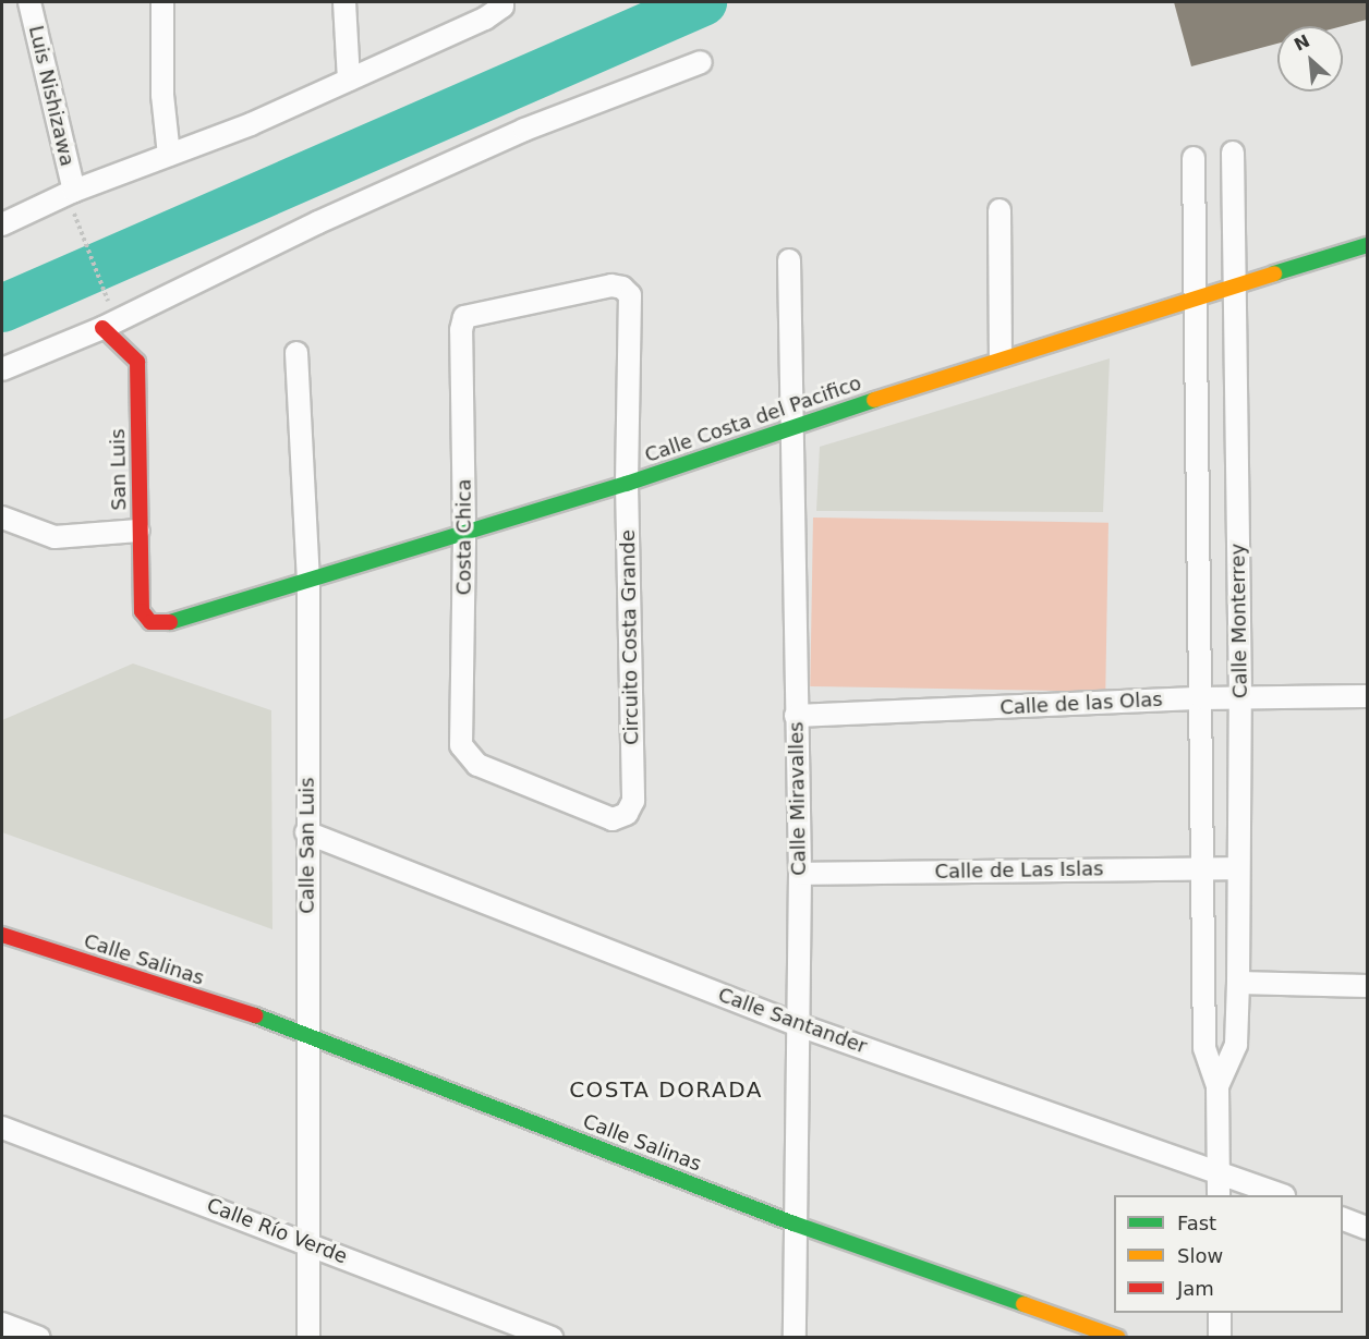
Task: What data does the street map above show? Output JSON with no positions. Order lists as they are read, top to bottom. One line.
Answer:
{"streets":{"street":["Luis Nishizawa","Calle Costa del Pacifico","San Luis","Costa Chica","Calle Monterrey","Circuito Costa Grande","Calle de las Olas","Calle Miravalles","Calle San Luis","Calle de Las Islas","Calle Salinas","Calle Santander","Calle Río Verde"]},"crossings":[["Calle Costa del Pacifico","San Luis"],["Calle Costa del Pacifico","Costa Chica"],["Calle Costa del Pacifico","Calle Monterrey"],["Calle Costa del Pacifico","Circuito Costa Grande"],["Calle Costa del Pacifico","Calle Miravalles"],["Calle Costa del Pacifico","Calle San Luis"],["Costa Chica","Circuito Costa Grande"],["Calle Monterrey","Calle de las Olas"],["Calle Monterrey","Calle de Las Islas"],["Calle Monterrey","Calle Santander"],["Calle de las Olas","Calle Miravalles"],["Calle Miravalles","Calle de Las Islas"],["Calle Miravalles","Calle Salinas"],["Calle Miravalles","Calle Santander"],["Calle San Luis","Calle Salinas"],["Calle San Luis","Calle Santander"],["Calle San Luis","Calle Río Verde"]],"districts":["COSTA DORADA"],"legend":["Fast","Slow","Jam"],"north":"top left"}
